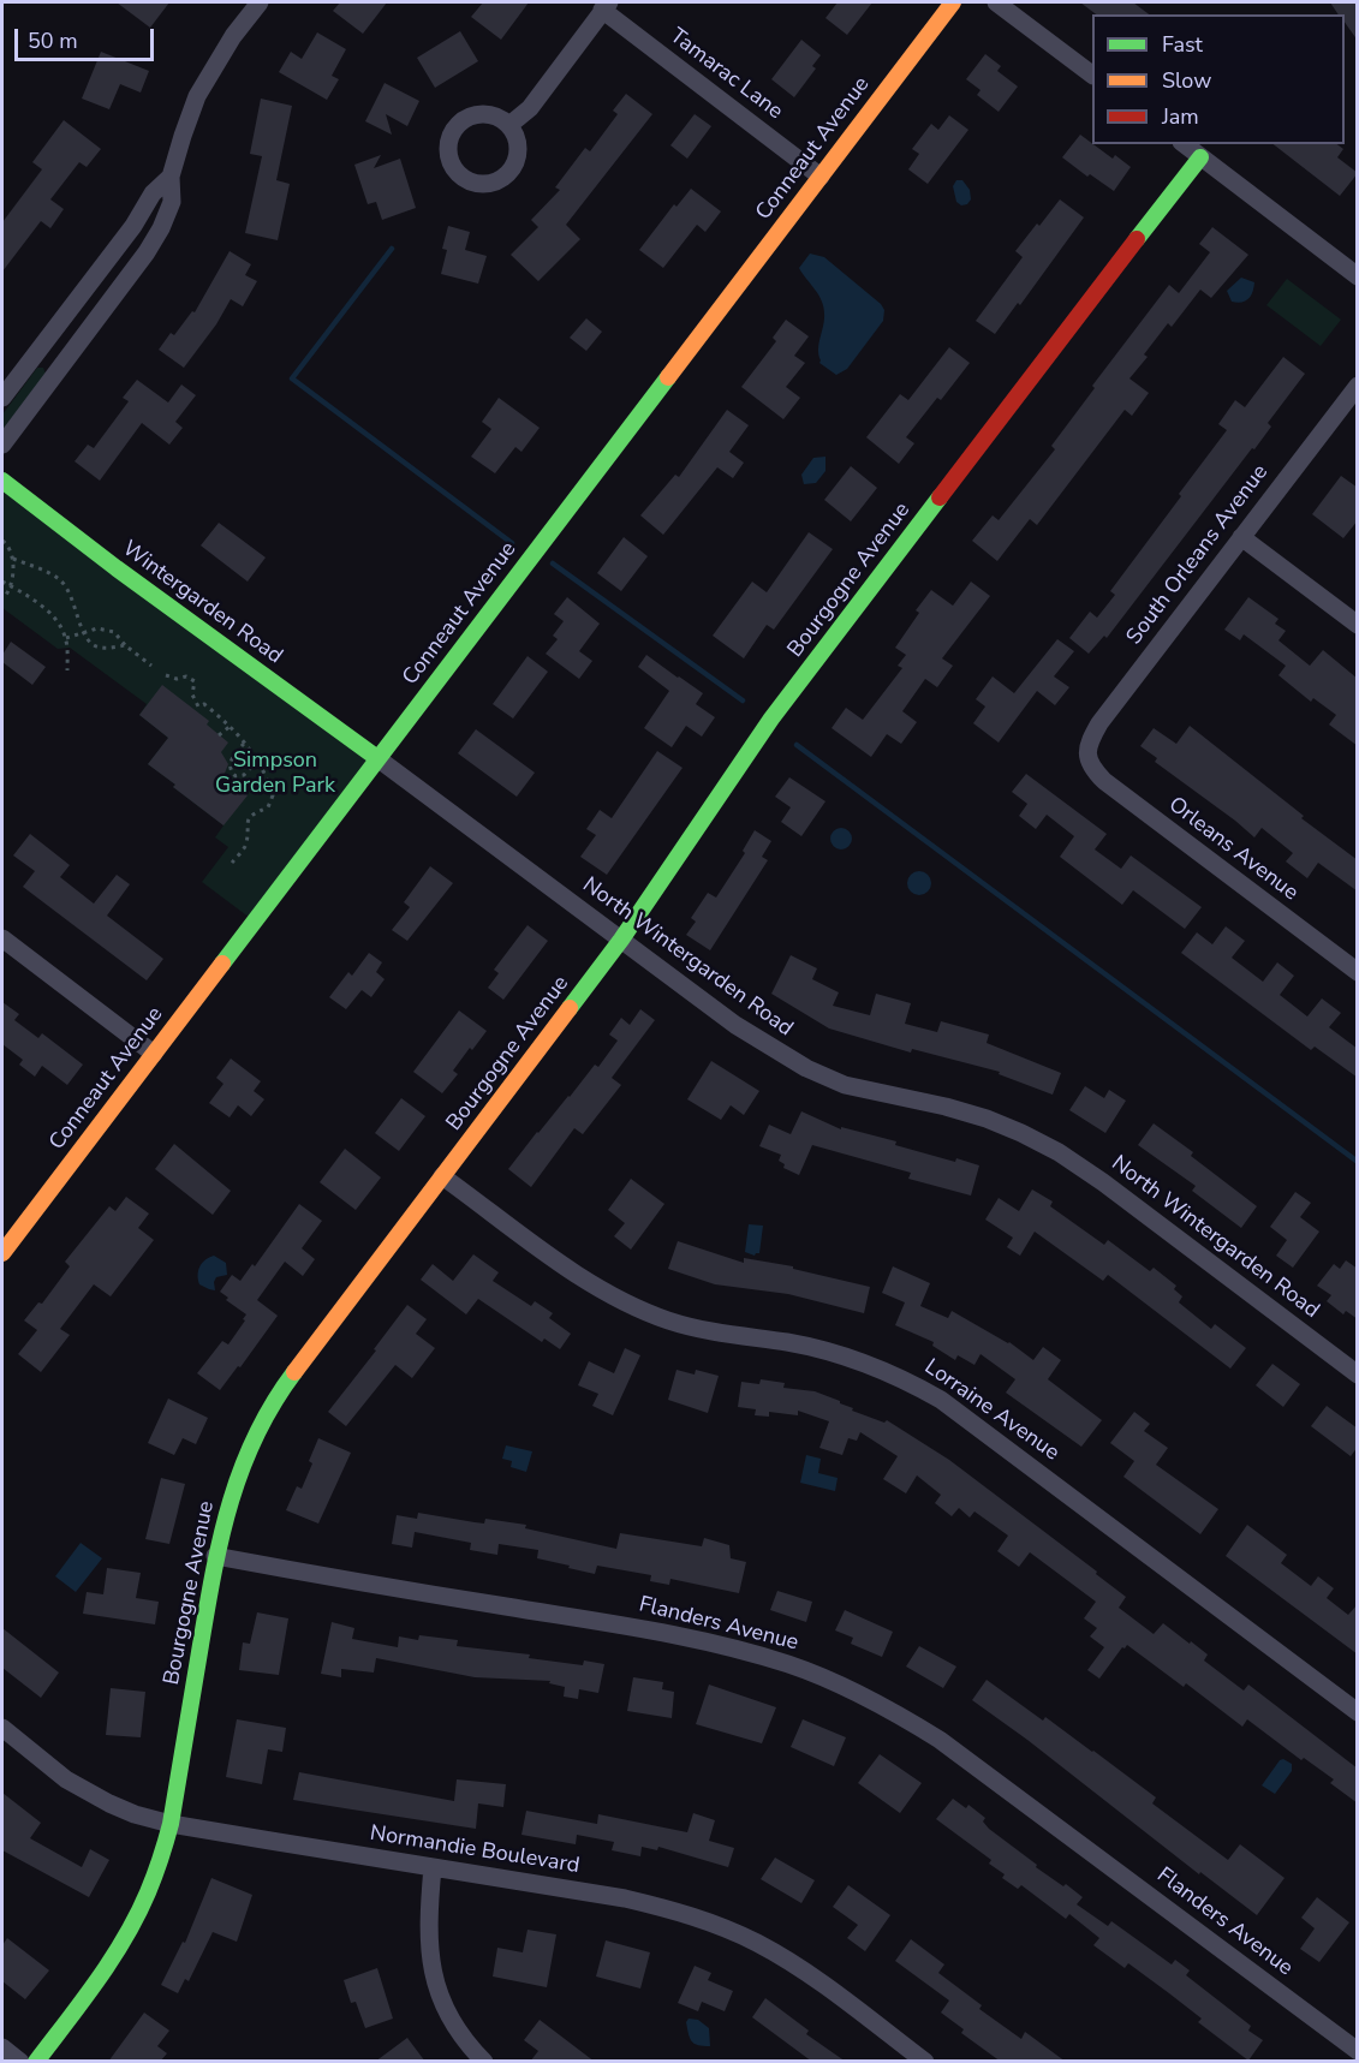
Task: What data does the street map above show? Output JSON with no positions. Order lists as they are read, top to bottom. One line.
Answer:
{"streets":{"street":["Tamarac Lane","Conneaut Avenue","South Orleans Avenue","Bourgogne Avenue","Wintergarden Road","Orleans Avenue","North Wintergarden Road","Lorraine Avenue","Flanders Avenue","Normandie Boulevard"]},"crossings":[["Tamarac Lane","Conneaut Avenue"],["Conneaut Avenue","Wintergarden Road"],["Conneaut Avenue","North Wintergarden Road"],["South Orleans Avenue","Orleans Avenue"],["Bourgogne Avenue","North Wintergarden Road"],["Bourgogne Avenue","Lorraine Avenue"],["Bourgogne Avenue","Flanders Avenue"],["Bourgogne Avenue","Normandie Boulevard"],["Wintergarden Road","North Wintergarden Road"]],"parks":["Simpson Garden Park"],"legend":["Fast","Slow","Jam"],"scale_bar":"50 m"}
